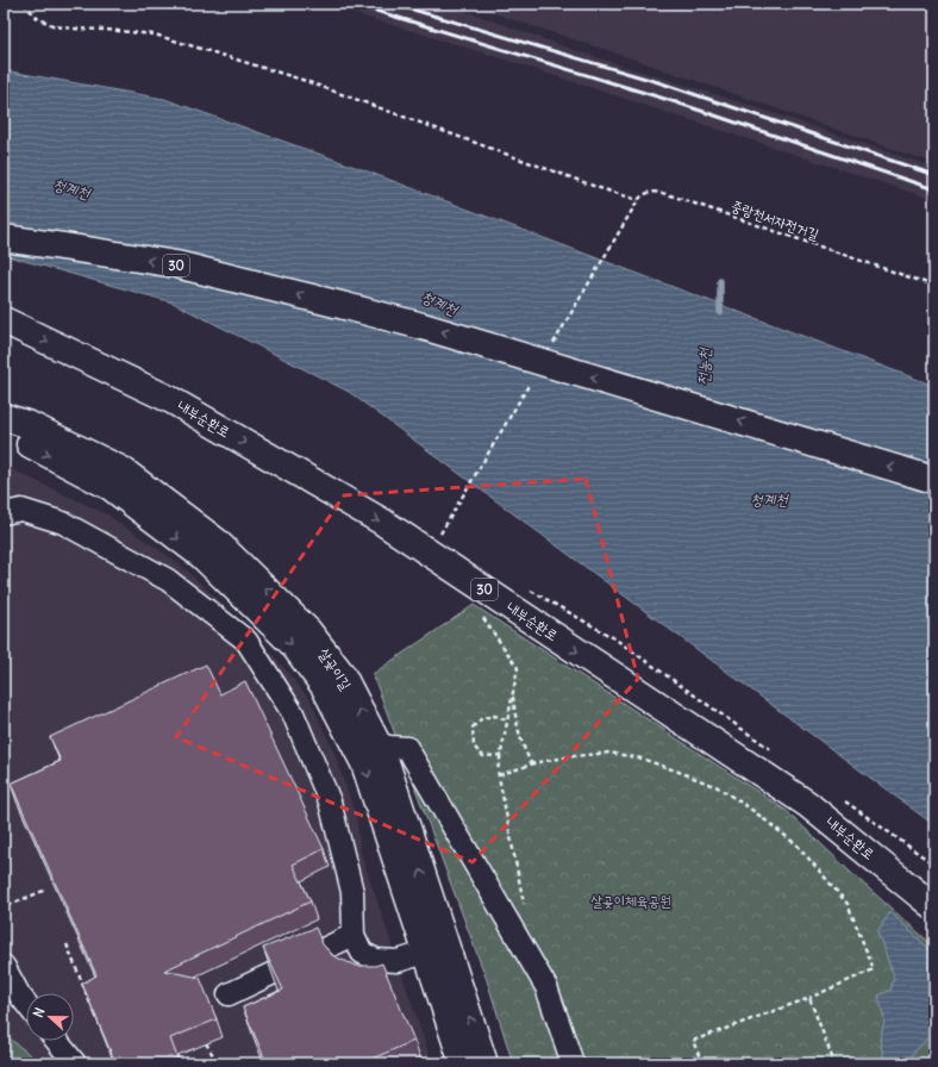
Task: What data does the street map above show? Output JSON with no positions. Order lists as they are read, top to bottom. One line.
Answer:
{"streets":{"main road":["30","내부순환로","살곶이길"],"path":["중랑천서자전거길"]},"water":["청계천","전농천"],"parks":["살곶이체육공원"],"north":"left"}
